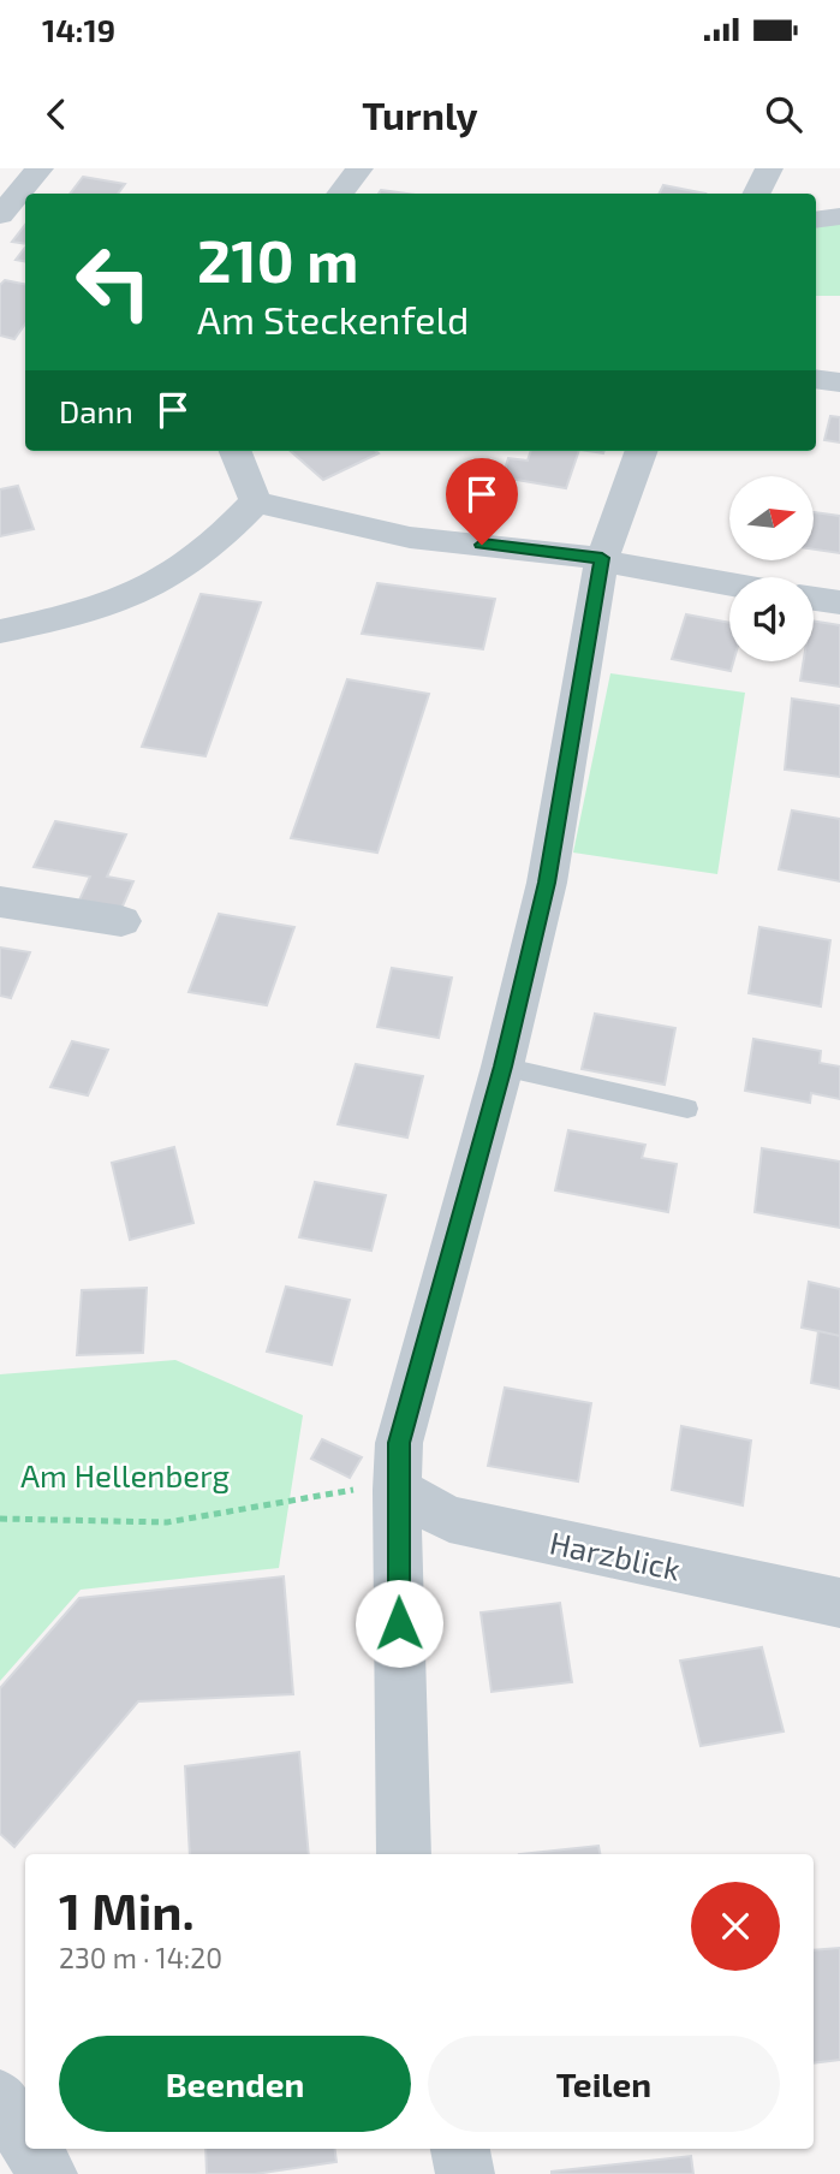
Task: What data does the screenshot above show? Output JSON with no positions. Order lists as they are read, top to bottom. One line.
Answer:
{"streets":{"street":["Harzblick"]},"parks":["Am Hellenberg"],"north":"right","page":{"status":"14:19","header":"Turnly","turn":["210 m","Am Steckenfeld"],"then":"Dann","heading":["1 Min.","230 m · 14:20"],"buttons":["Beenden","Teilen"]}}
